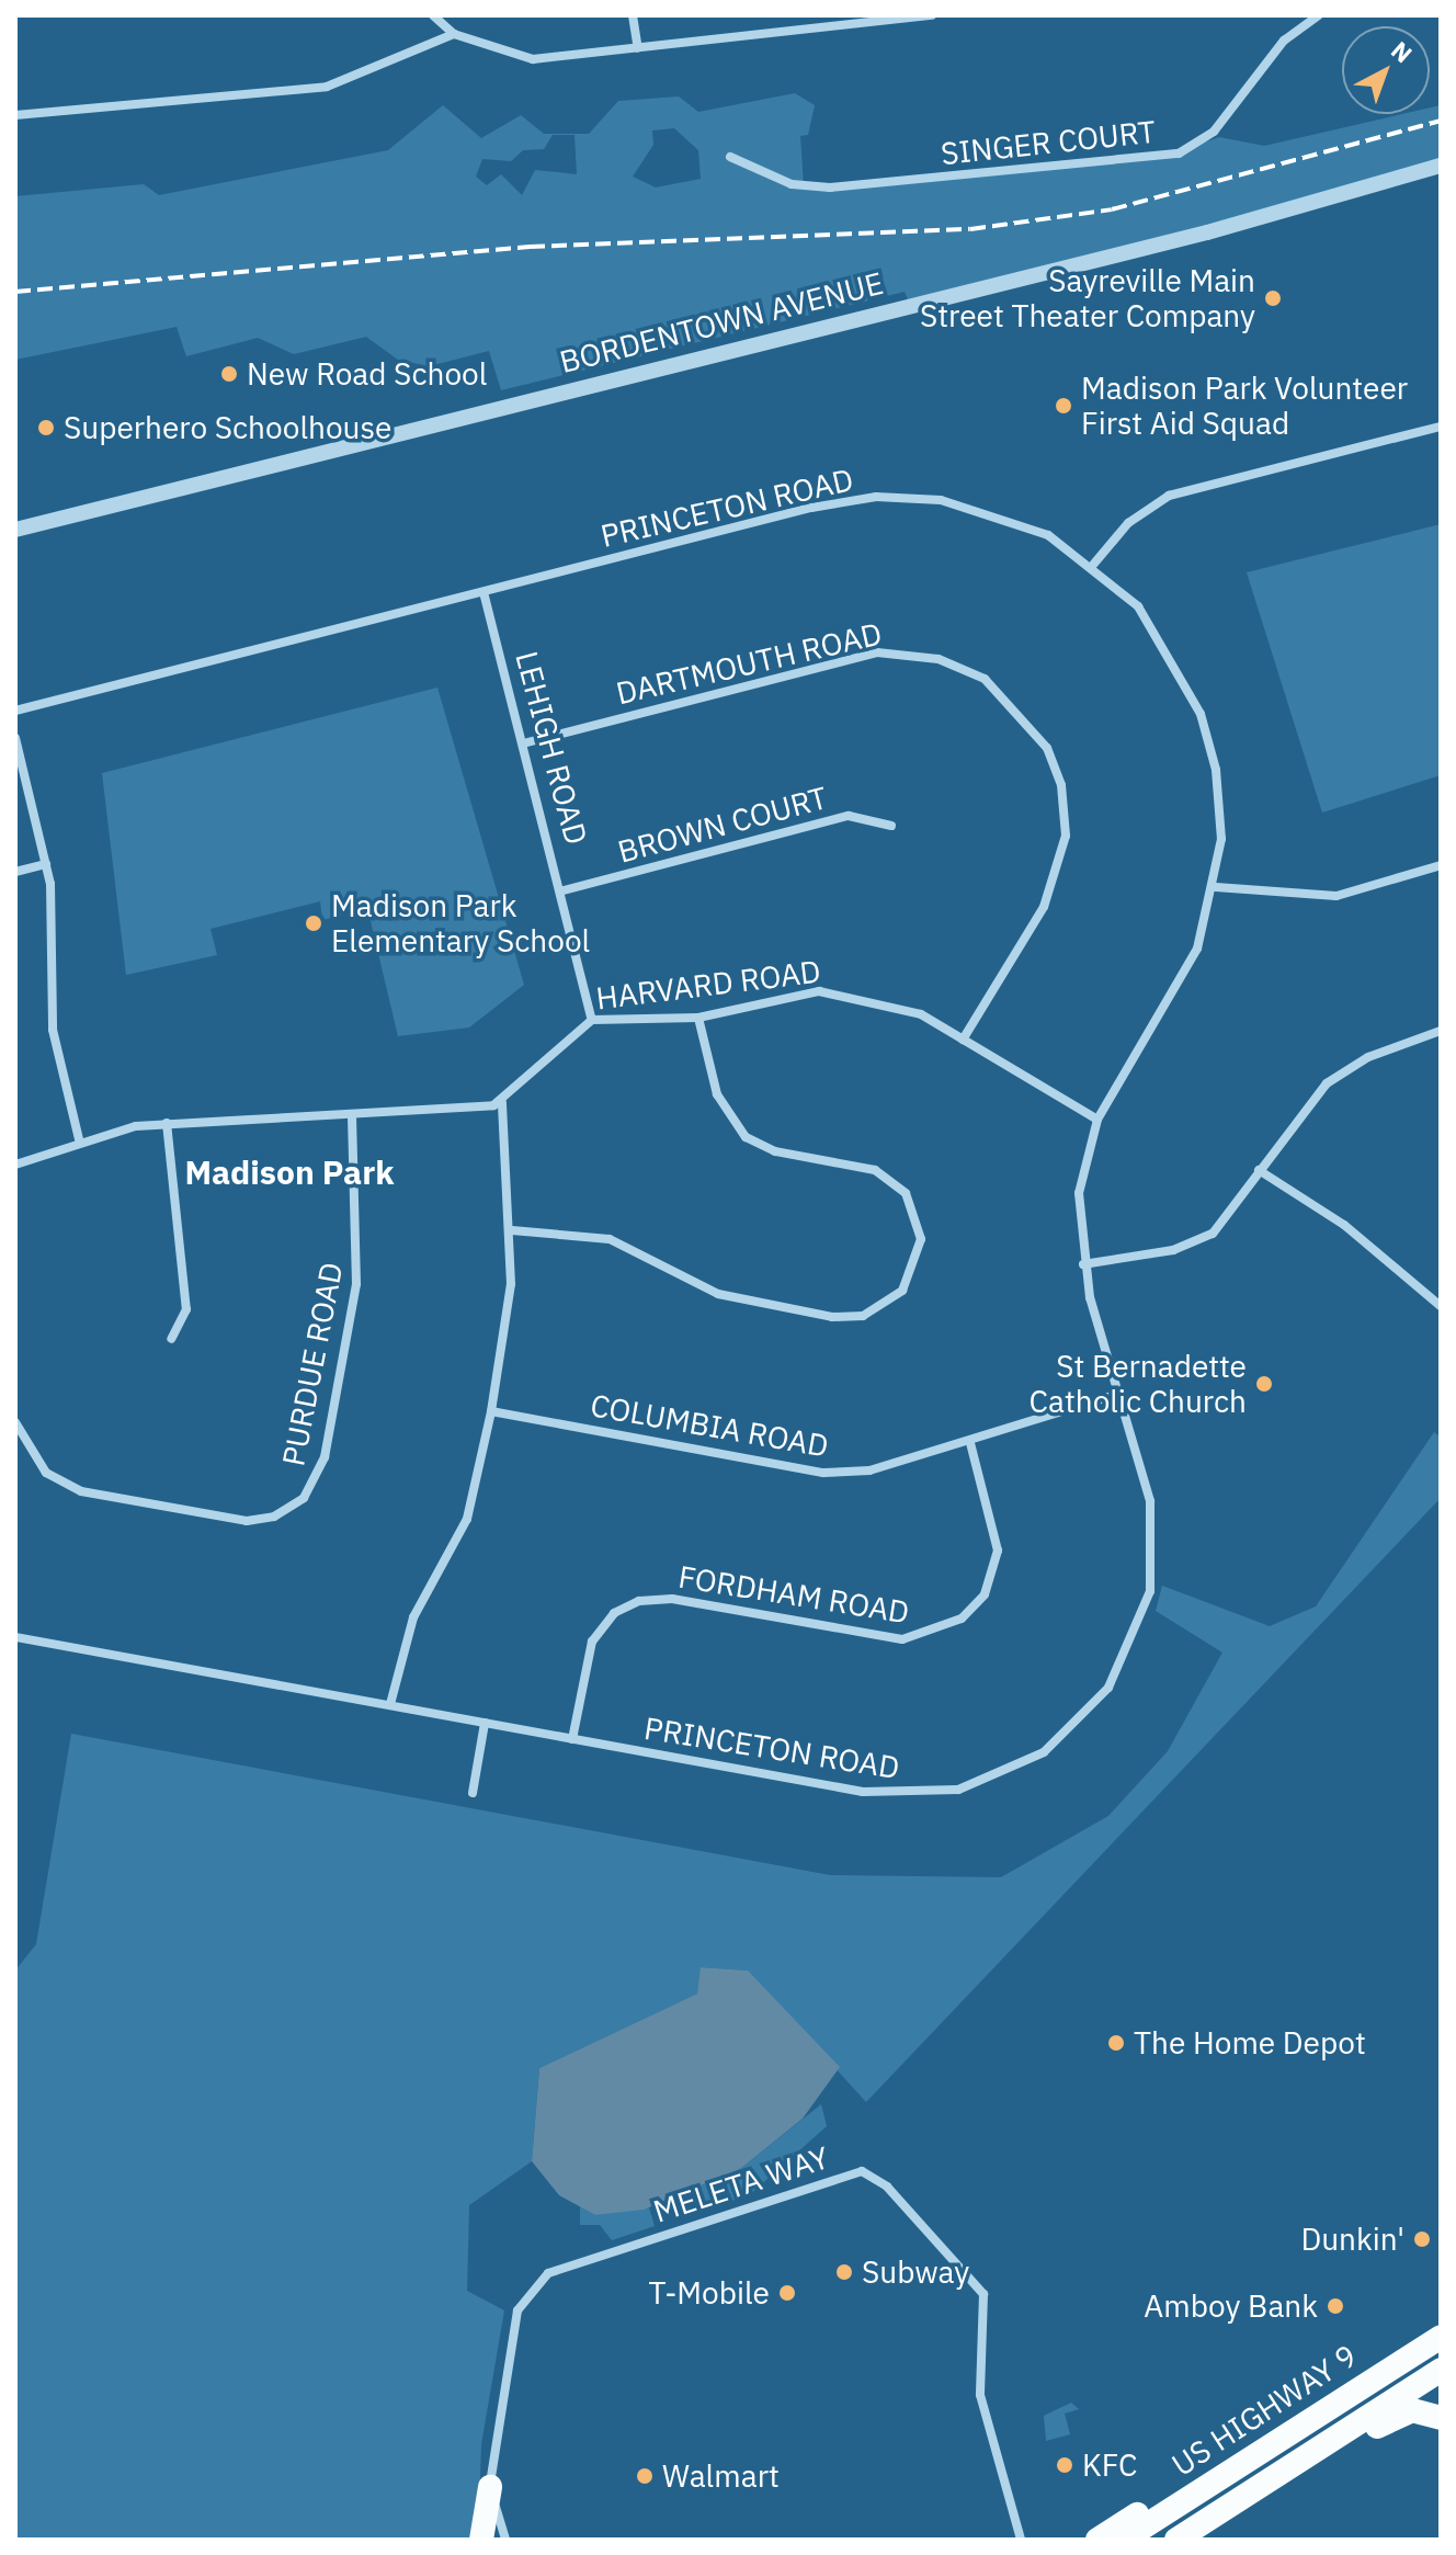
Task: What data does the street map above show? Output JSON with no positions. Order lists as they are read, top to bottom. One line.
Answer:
{"streets":{"highway":["US HIGHWAY 9"],"street":["SINGER COURT","BORDENTOWN AVENUE","PRINCETON ROAD","DARTMOUTH ROAD","LEHIGH ROAD","BROWN COURT","HARVARD ROAD","PURDUE ROAD","COLUMBIA ROAD","FORDHAM ROAD","MELETA WAY"]},"crossings":[["PRINCETON ROAD","LEHIGH ROAD"],["PRINCETON ROAD","HARVARD ROAD"],["PRINCETON ROAD","COLUMBIA ROAD"],["PRINCETON ROAD","FORDHAM ROAD"],["DARTMOUTH ROAD","LEHIGH ROAD"],["DARTMOUTH ROAD","HARVARD ROAD"],["LEHIGH ROAD","BROWN COURT"],["LEHIGH ROAD","HARVARD ROAD"],["COLUMBIA ROAD","FORDHAM ROAD"]],"districts":["Madison Park"],"places":["Sayreville Main Street Theater Company","New Road School","Madison Park Volunteer First Aid Squad","Superhero Schoolhouse","Madison Park Elementary School","St Bernadette Catholic Church","The Home Depot","Dunkin'","Subway","T-Mobile","Amboy Bank","KFC","Walmart"],"north":"top right"}
